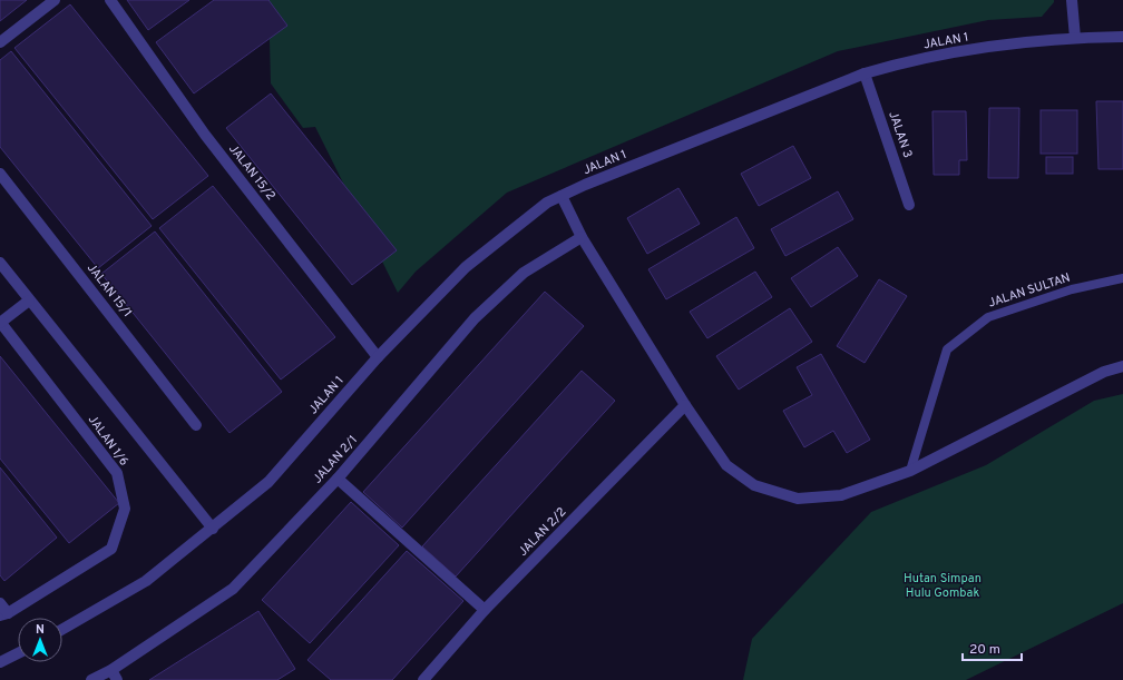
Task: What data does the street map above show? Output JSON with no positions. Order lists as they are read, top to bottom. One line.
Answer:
{"streets":{"street":["JALAN 1","JALAN 3","JALAN 15/2","JALAN 15/1","JALAN 1/6","JALAN 2/1","JALAN 2/2"],"lane":["JALAN SULTAN"]},"crossings":[["JALAN 1","JALAN 3"],["JALAN 1","JALAN 15/2"]],"parks":["Hutan Simpan Hulu Gombak"],"scale_bar":"20 m","north":"top"}
